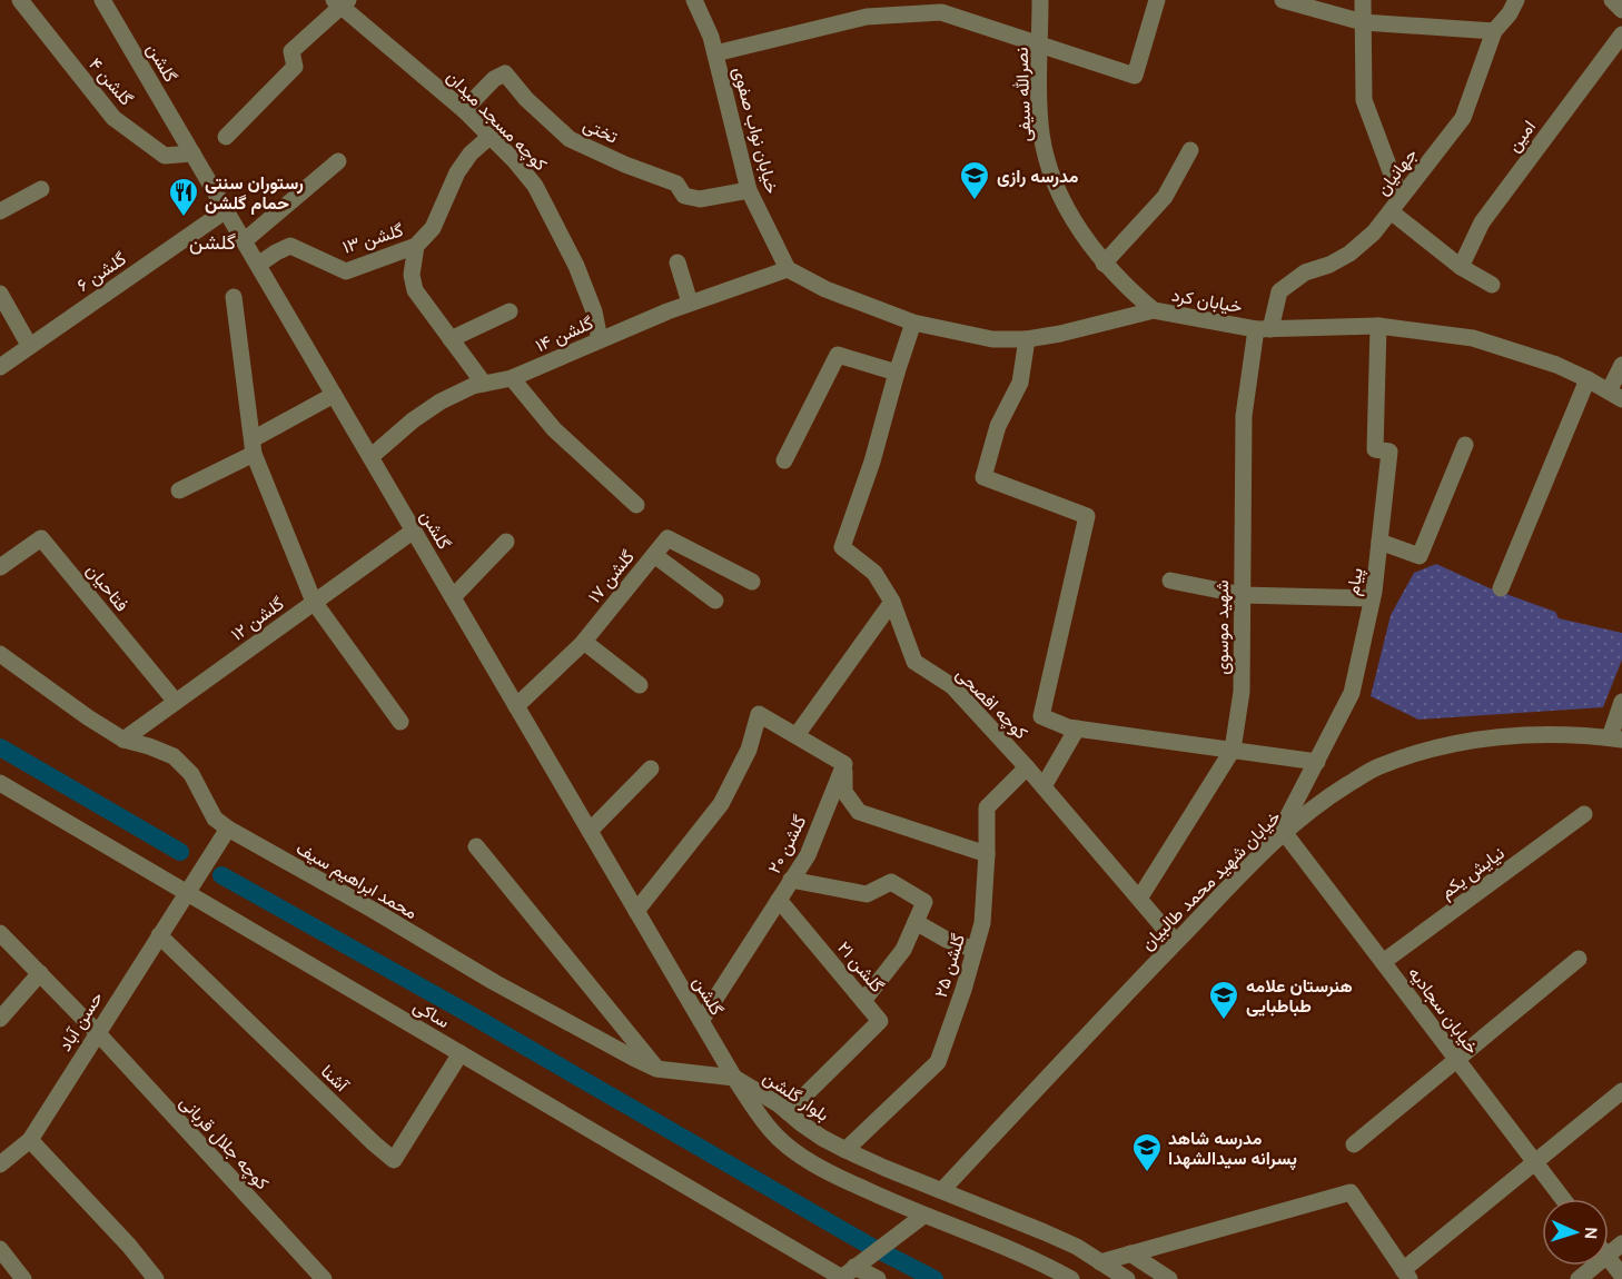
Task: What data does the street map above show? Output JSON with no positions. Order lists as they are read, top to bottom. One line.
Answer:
{"streets":{"street":["گلشن","گلشن ۴","نصرالله سیفی","کوچه مسجد میدان","تختی","خیابان نواب صفوی","امین","جهانیان","گلشن ۱۳","گلشن ۶","خیابان کرد","گلشن ۱۴","گلشن ۱۷","پیام","فتاحیان","گلشن ۱۲","شهید موسوی","کوچه افصحی","گلشن ۲۰","نیایش یکم","محمد ابراهیم سیف","خیابان شهید محمد طالبیان","گلشن ۲۵","گلشن ۲۱","خیابان سجادیه","ساکی","حسن آباد","آشنا","بلوار گلشن","کوچه جلال قربانی"]},"crossings":[["گلشن","گلشن ۴"],["گلشن","گلشن ۱۳"],["گلشن","گلشن ۶"],["گلشن","گلشن ۱۴"],["گلشن","گلشن ۱۷"],["گلشن","گلشن ۱۲"],["گلشن","گلشن ۲۰"],["گلشن","محمد ابراهیم سیف"],["گلشن","بلوار گلشن"],["نصرالله سیفی","خیابان کرد"],["کوچه مسجد میدان","تختی"],["کوچه مسجد میدان","گلشن ۱۳"],["کوچه مسجد میدان","گلشن ۱۴"],["تختی","خیابان نواب صفوی"],["خیابان نواب صفوی","خیابان کرد"],["خیابان نواب صفوی","گلشن ۱۴"],["جهانیان","خیابان کرد"],["جهانیان","شهید موسوی"],["خیابان کرد","گلشن ۱۴"],["خیابان کرد","پیام"],["خیابان کرد","شهید موسوی"],["خیابان کرد","کوچه افصحی"],["پیام","خیابان شهید محمد طالبیان"],["پیام","خیابان سجادیه"],["فتاحیان","گلشن ۱۲"],["گلشن ۱۲","محمد ابراهیم سیف"],["شهید موسوی","کوچه افصحی"],["کوچه افصحی","خیابان شهید محمد طالبیان"],["کوچه افصحی","گلشن ۲۵"],["گلشن ۲۰","گلشن ۲۱"],["نیایش یکم","خیابان سجادیه"],["محمد ابراهیم سیف","حسن آباد"],["محمد ابراهیم سیف","بلوار گلشن"],["خیابان شهید محمد طالبیان","خیابان سجادیه"],["خیابان شهید محمد طالبیان","بلوار گلشن"],["گلشن ۲۵","بلوار گلشن"],["گلشن ۲۱","بلوار گلشن"],["ساکی","حسن آباد"],["ساکی","آشنا"],["حسن آباد","آشنا"],["حسن آباد","کوچه جلال قربانی"]],"districts":["گلشن"],"places":{"school or university":["مدرسه رازی","هنرستان علامه طباطبایی","مدرسه شاهد پسرانه سیدالشهدا"],"restaurant":["رستوران سنتی حمام گلشن"]},"north":"right"}
